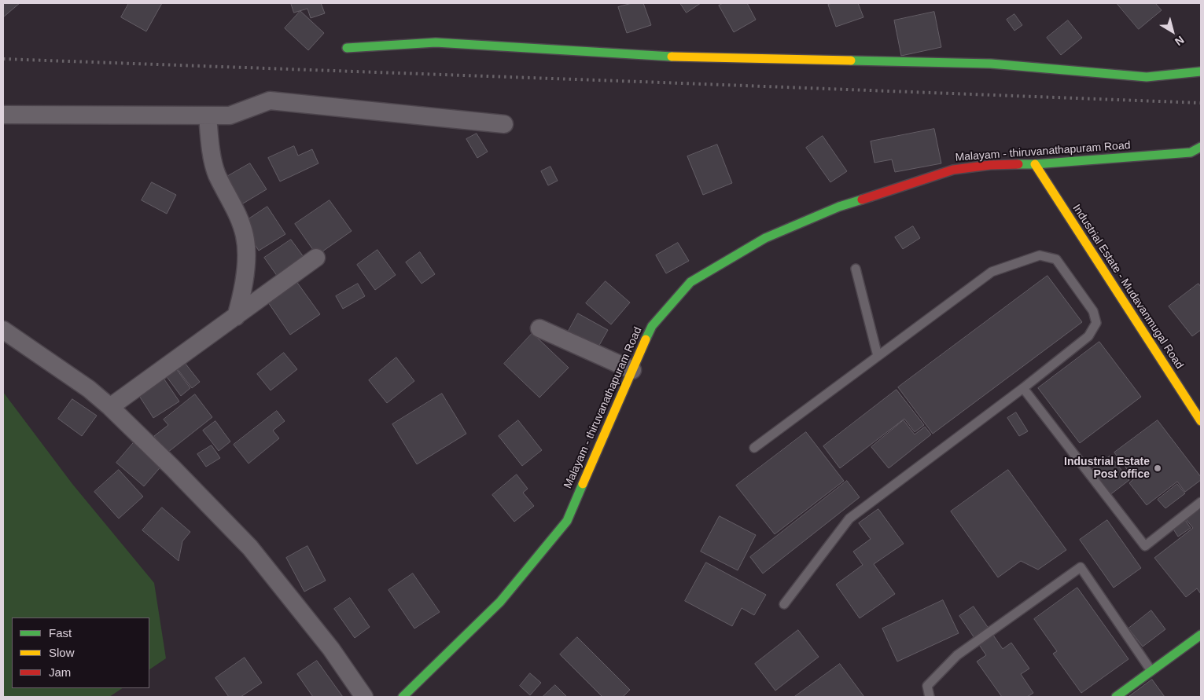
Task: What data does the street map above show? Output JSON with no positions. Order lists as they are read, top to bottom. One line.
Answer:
{"streets":{"street":["Malayam - thiruvanathapuram Road","Industrial Estate - Mudavanmugal Road"]},"crossings":[["Malayam - thiruvanathapuram Road","Industrial Estate - Mudavanmugal Road"]],"places":["Industrial Estate Post office"],"legend":["Fast","Slow","Jam"],"north":"bottom right"}
